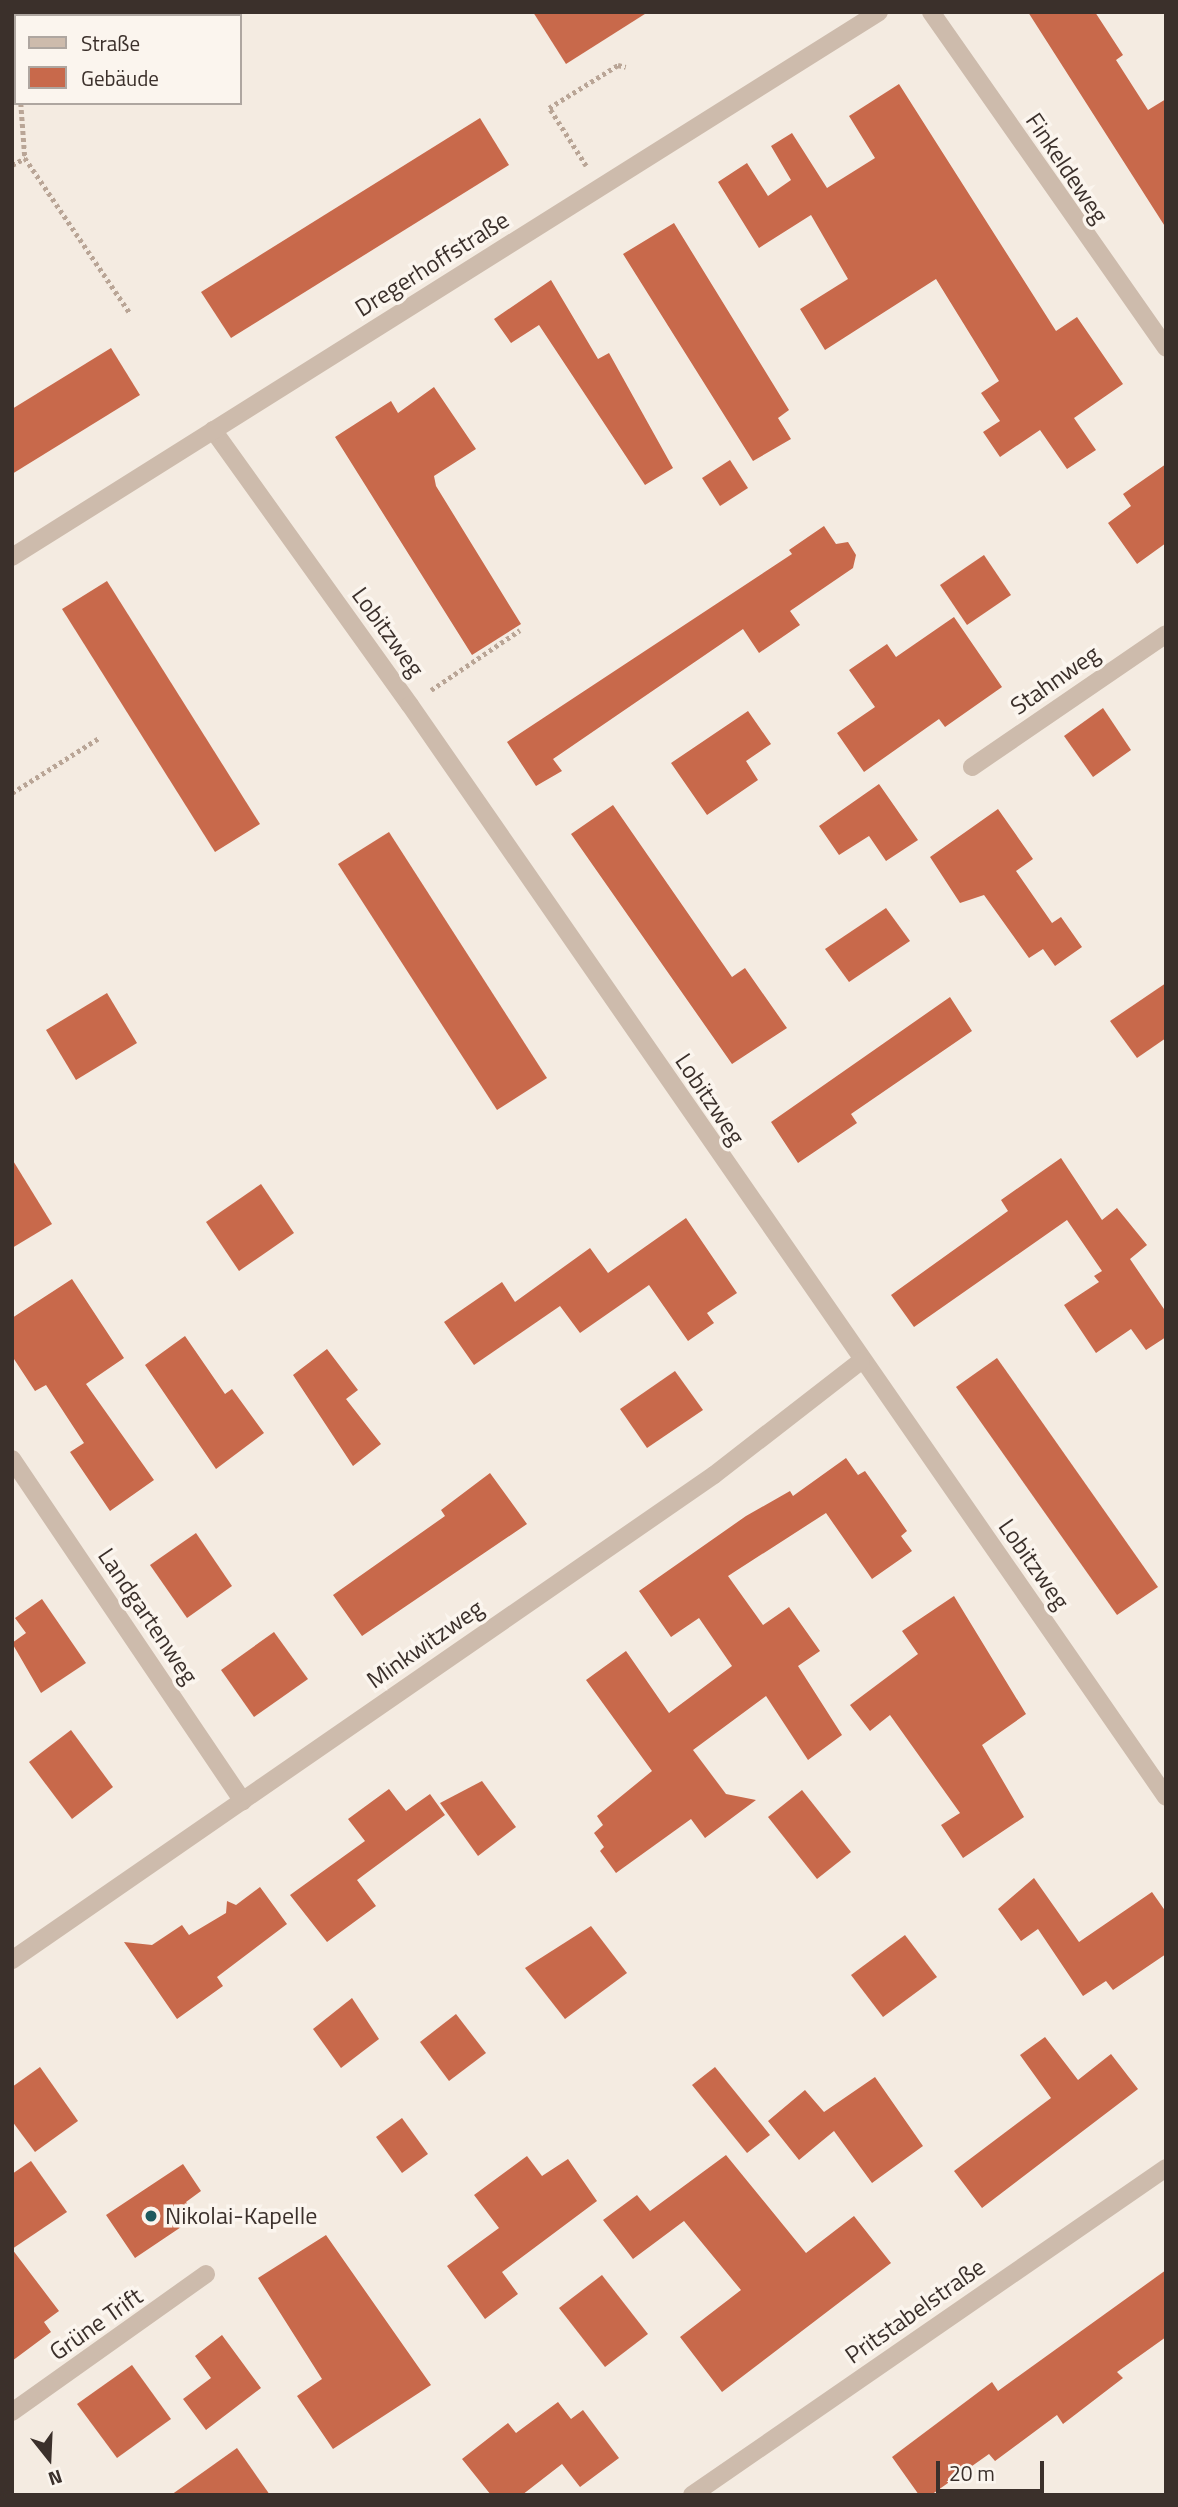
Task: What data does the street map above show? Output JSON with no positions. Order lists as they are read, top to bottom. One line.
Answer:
{"streets":{"street":["Finkeldeweg","Dregerhoffstraße","Lobitzweg","Stahnweg","Landgartenweg","Minkwitzweg","Pritstabelstraße","Grüne Trift"]},"crossings":[["Dregerhoffstraße","Lobitzweg"],["Lobitzweg","Minkwitzweg"],["Landgartenweg","Minkwitzweg"]],"places":["Nikolai-Kapelle"],"legend":["Straße","Gebäude"],"scale_bar":"20 m","north":"bottom"}
